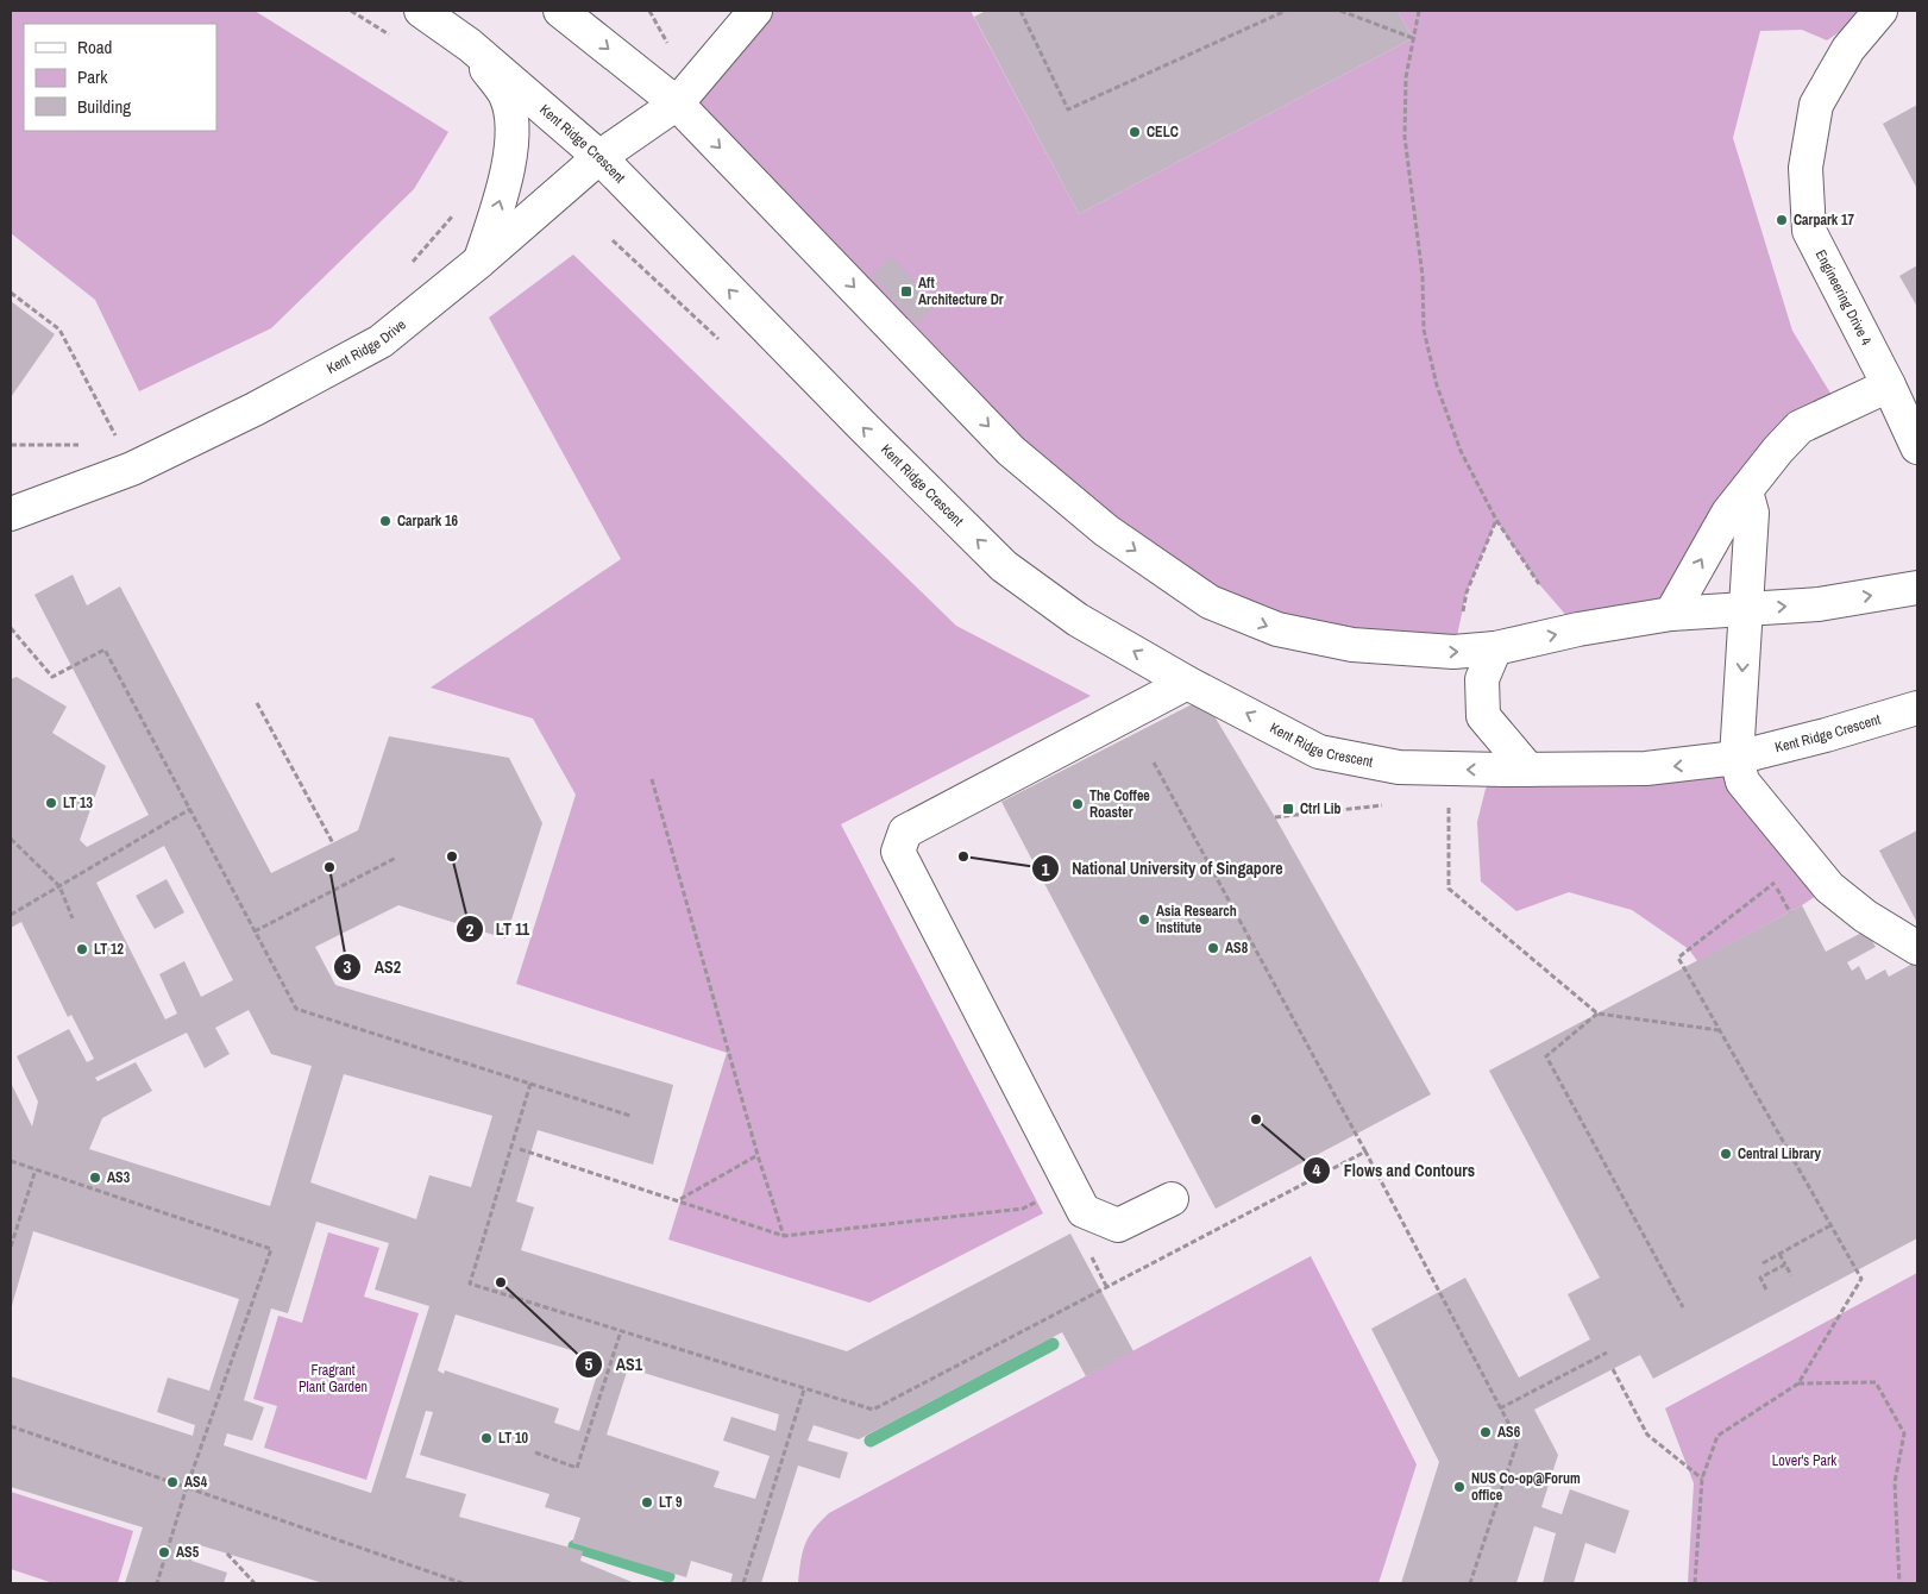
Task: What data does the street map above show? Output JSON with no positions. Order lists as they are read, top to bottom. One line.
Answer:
{"streets":{"street":["Kent Ridge Crescent","Engineering Drive 4","Kent Ridge Drive"]},"crossings":[["Kent Ridge Crescent","Kent Ridge Drive"]],"parks":["Fragrant Plant Garden","Lover's Park"],"places":{"other":["CELC","Carpark 17","Carpark 16","LT 13","The Coffee Roaster","LT 11","National University of Singapore","AS2","Asia Research Institute","AS8","LT 12","Flows and Contours","Central Library","AS3","AS1","AS6","LT 10","AS4","NUS Co-op@Forum office","LT 9","AS5"],"transit":["Aft Architecture Dr","Ctrl Lib"]},"legend":["Road","Park","Building"]}
